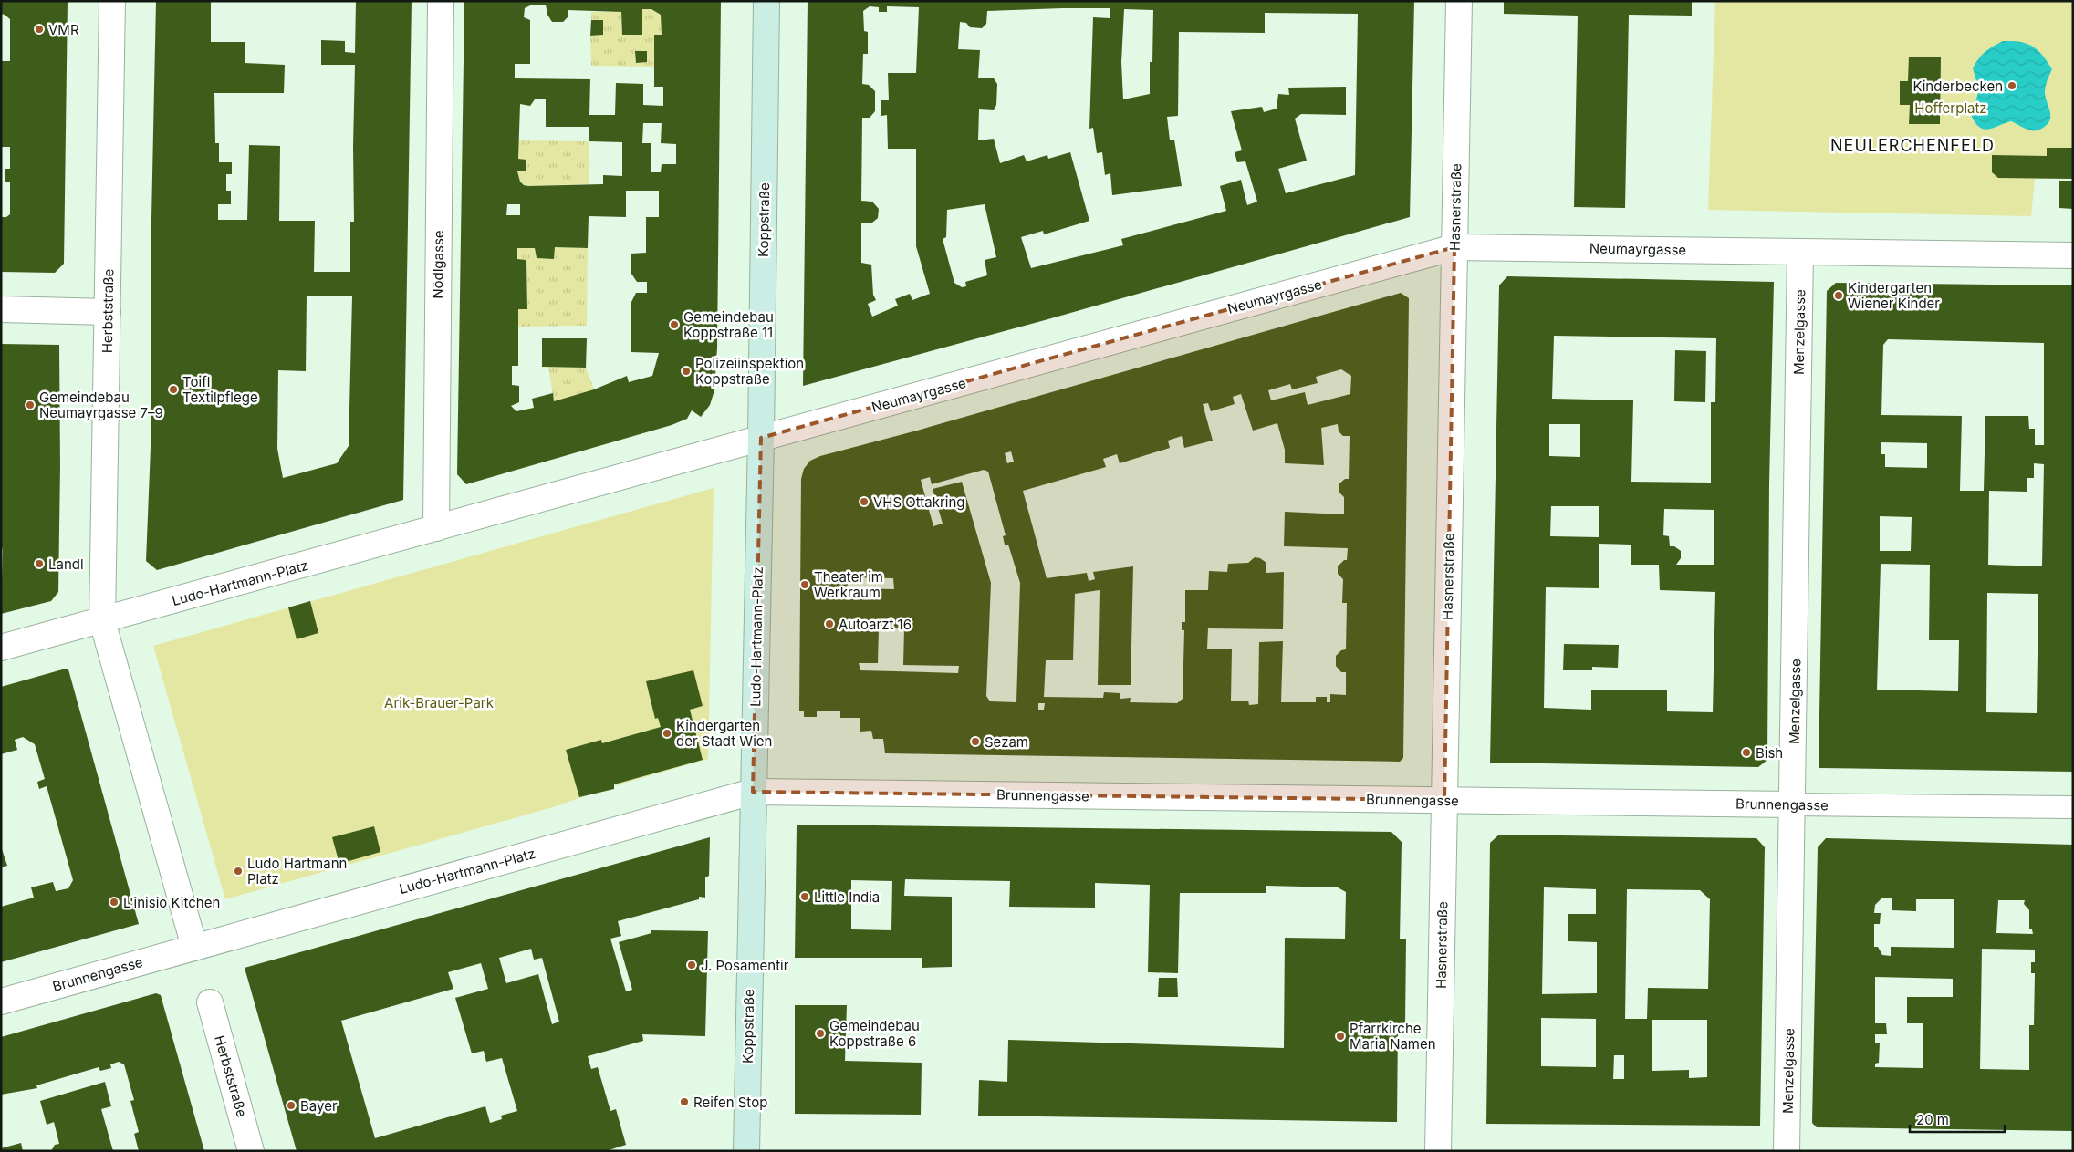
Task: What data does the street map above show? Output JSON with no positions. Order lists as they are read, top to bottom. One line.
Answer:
{"streets":{"main road":["Koppstraße","Ludo-Hartmann-Platz"],"street":["Hasnerstraße","Neumayrgasse","Nödlgasse","Herbststraße","Menzelgasse","Brunnengasse"]},"crossings":[["Hasnerstraße","Neumayrgasse"],["Hasnerstraße","Brunnengasse"],["Koppstraße","Neumayrgasse"],["Koppstraße","Ludo-Hartmann-Platz"],["Koppstraße","Brunnengasse"],["Neumayrgasse","Menzelgasse"],["Neumayrgasse","Ludo-Hartmann-Platz"],["Nödlgasse","Ludo-Hartmann-Platz"],["Herbststraße","Ludo-Hartmann-Platz"],["Menzelgasse","Brunnengasse"],["Ludo-Hartmann-Platz","Brunnengasse"]],"districts":["NEULERCHENFELD"],"parks":["Hofferplatz","Arik-Brauer-Park"],"places":["VMR","Kinderbecken","Kindergarten Wiener Kinder","Gemeindebau Koppstraße 11","Polizeiinspektion Koppstraße","Toifl Textilpflege","Gemeindebau Neumayrgasse 7–9","VHS Ottakring","Landl","Theater im Werkraum","Autoarzt 16","Kindergarten der Stadt Wien","Sezam","Bish","Ludo Hartmann Platz","Little India","L'inisio Kitchen","J. Posamentir","Gemeindebau Koppstraße 6","Pfarrkirche Maria Namen","Reifen Stop","Bayer"],"scale_bar":"20 m"}
